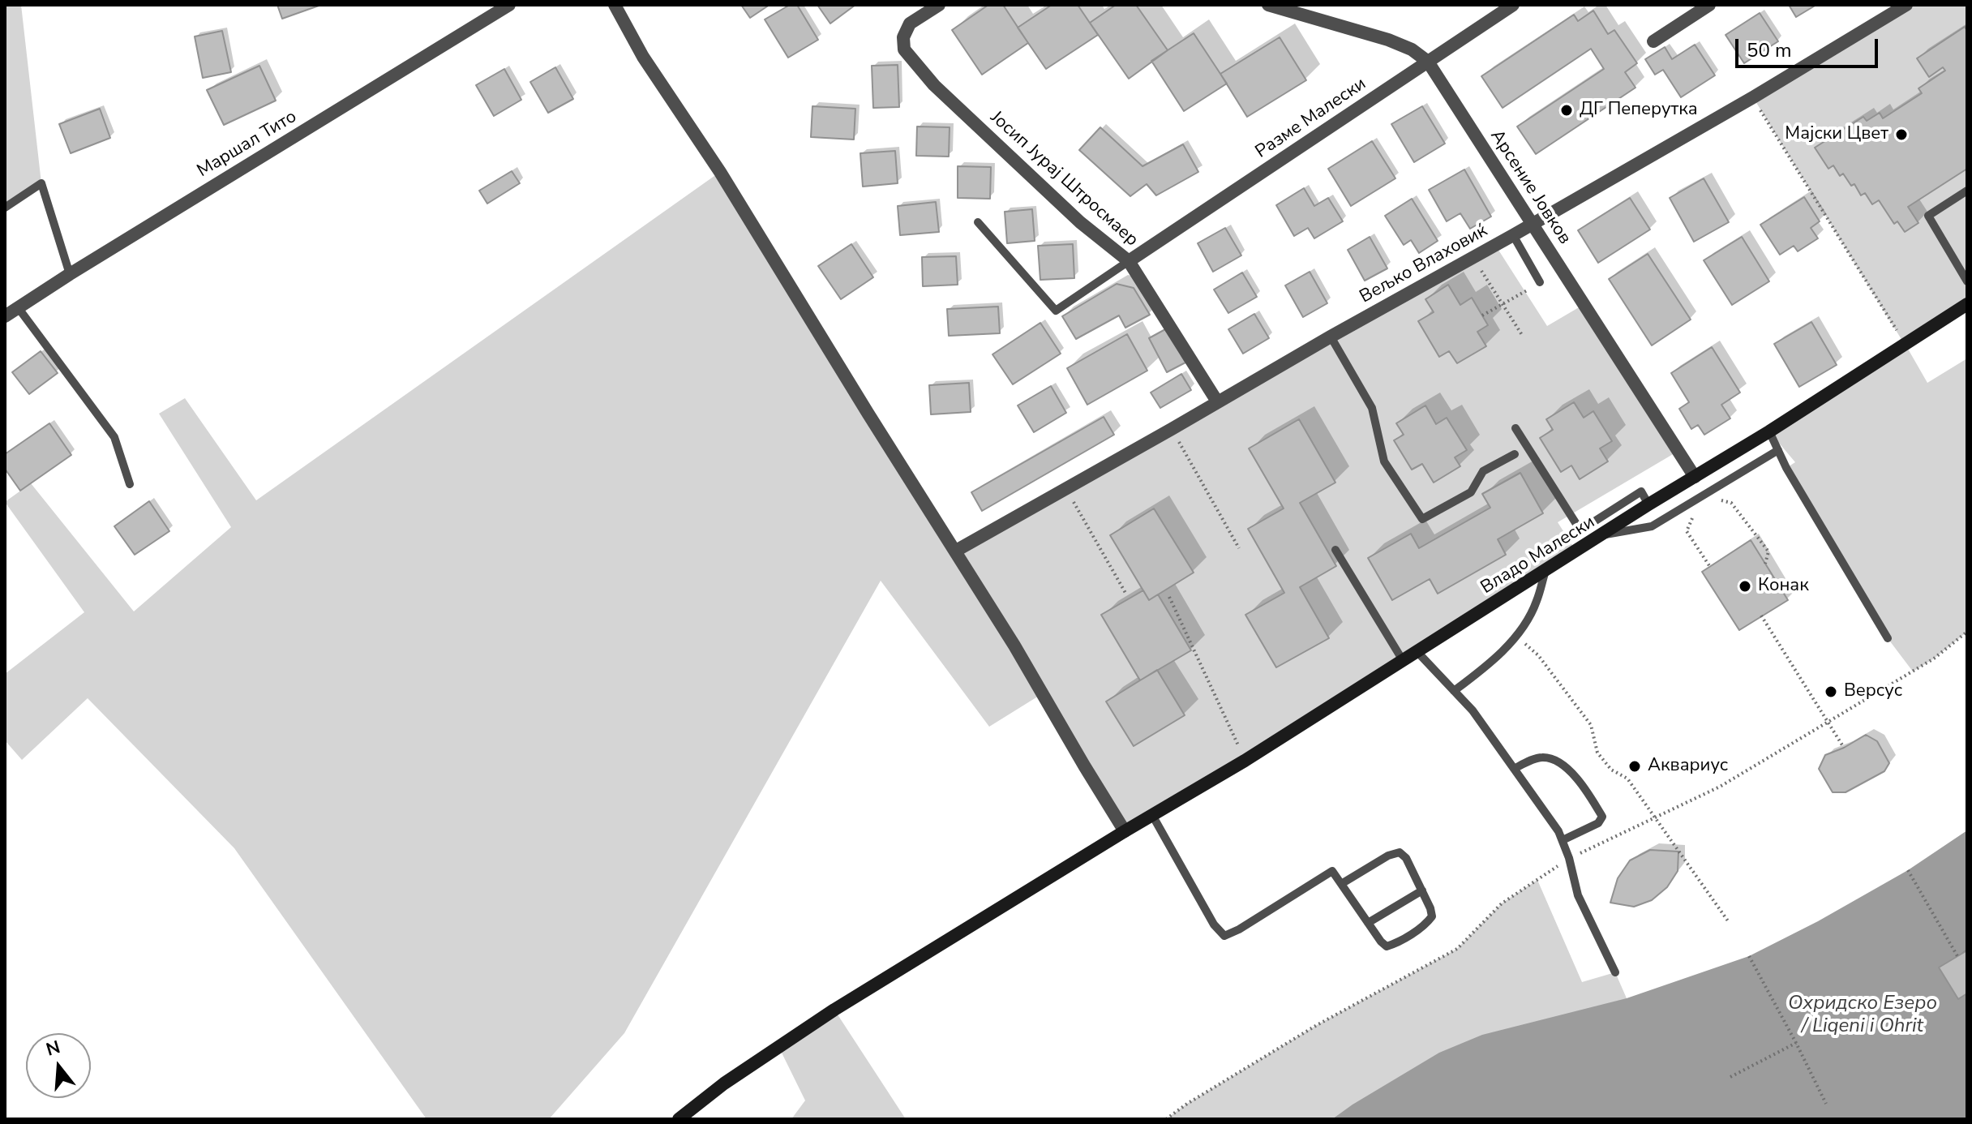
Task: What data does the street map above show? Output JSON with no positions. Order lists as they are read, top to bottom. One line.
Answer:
{"streets":{"main road":["Владо Малески"],"street":["Разме Малески","Маршал Тито","Јосип Јурај Штросмаер","Арсение Јовков","Вељко Влаховиќ"]},"crossings":[["Разме Малески","Јосип Јурај Штросмаер"],["Разме Малески","Арсение Јовков"],["Јосип Јурај Штросмаер","Вељко Влаховиќ"],["Арсение Јовков","Вељко Влаховиќ"],["Арсение Јовков","Владо Малески"]],"water":["Охридско Езеро / Liqeni i Ohrit"],"places":["ДГ Пеперутка","Мајски Цвет","Конак","Версус","Аквариус"],"scale_bar":"50 m","north":"top"}
